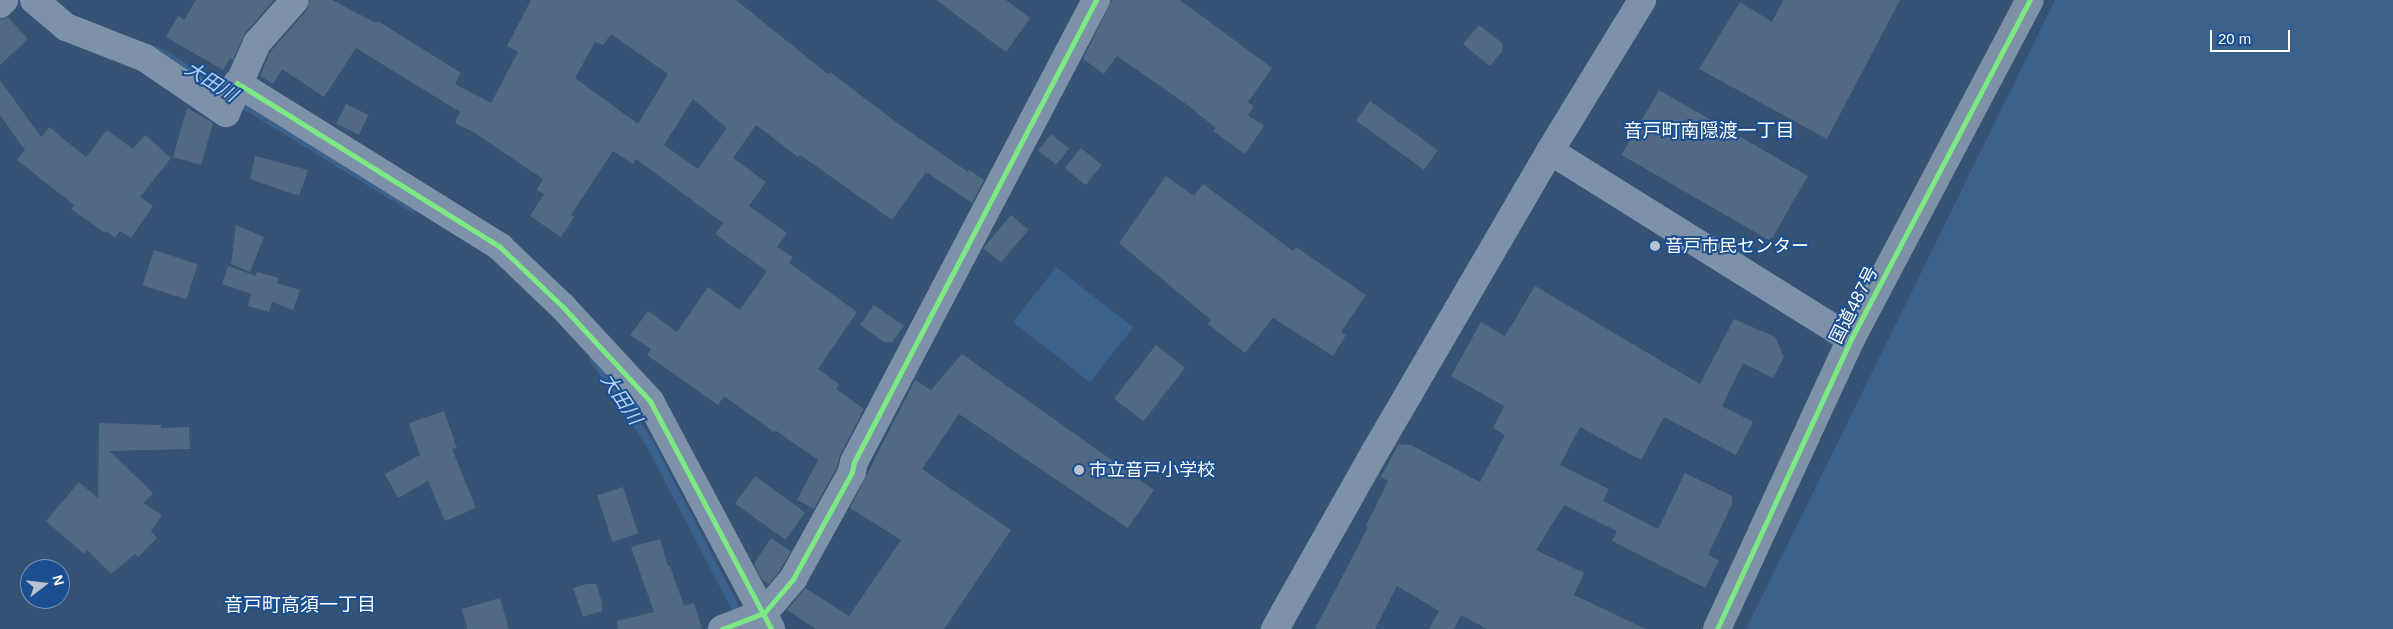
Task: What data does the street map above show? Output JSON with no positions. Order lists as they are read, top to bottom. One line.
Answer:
{"streets":{"highway":["国道487号"]},"districts":["音戸町南隠渡一丁目","音戸町高須一丁目"],"water":["大田川"],"places":["音戸市民センター","市立音戸小学校"],"scale_bar":"20 m","north":"right"}
